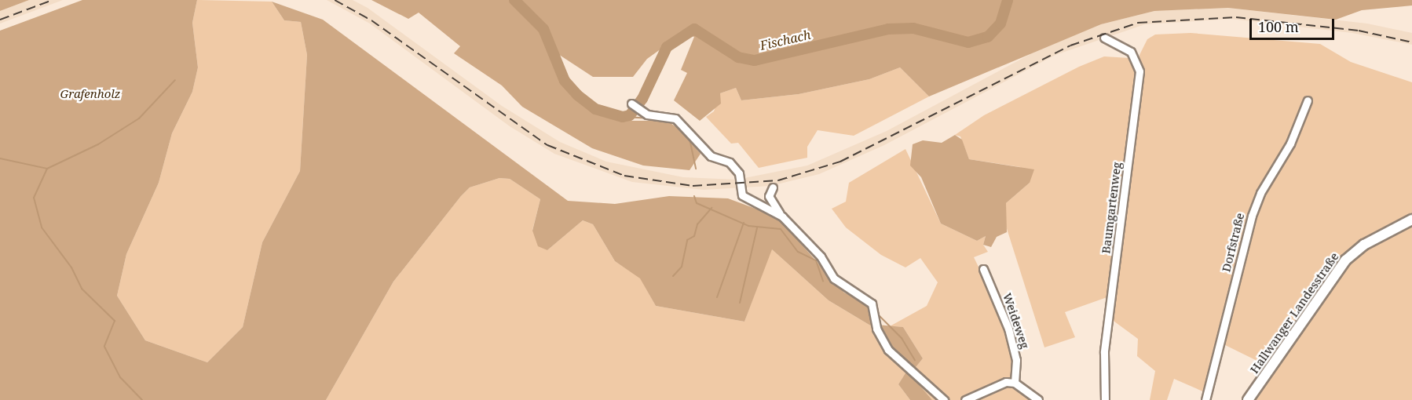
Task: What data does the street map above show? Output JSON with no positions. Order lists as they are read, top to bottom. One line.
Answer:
{"streets":{"street":["Baumgartenweg","Dorfstraße","Hallwanger Landesstraße","Weideweg"]},"water":["Fischach"],"parks":["Grafenholz"],"scale_bar":"100 m"}
